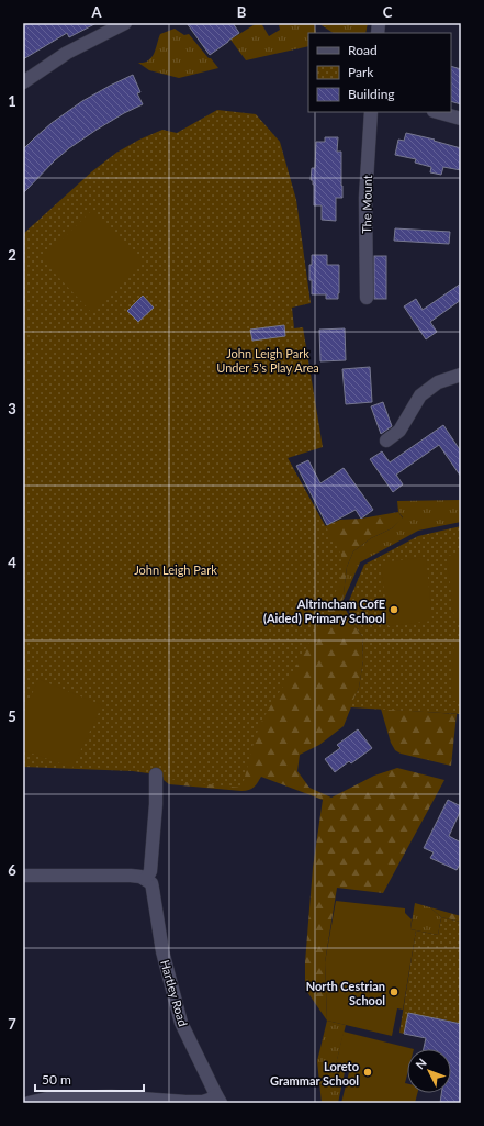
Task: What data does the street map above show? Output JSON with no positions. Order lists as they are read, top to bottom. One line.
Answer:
{"streets":{"street":["The Mount","Hartley Road"]},"parks":["John Leigh Park Under 5's Play Area","John Leigh Park"],"places":["Altrincham CofE (Aided) Primary School","North Cestrian School","Loreto Grammar School"],"legend":["Road","Park","Building"],"scale_bar":"50 m","north":"top left","grid":{"columns":["A","B","C"],"rows":["1","2","3","4","5","6","7"]}}
